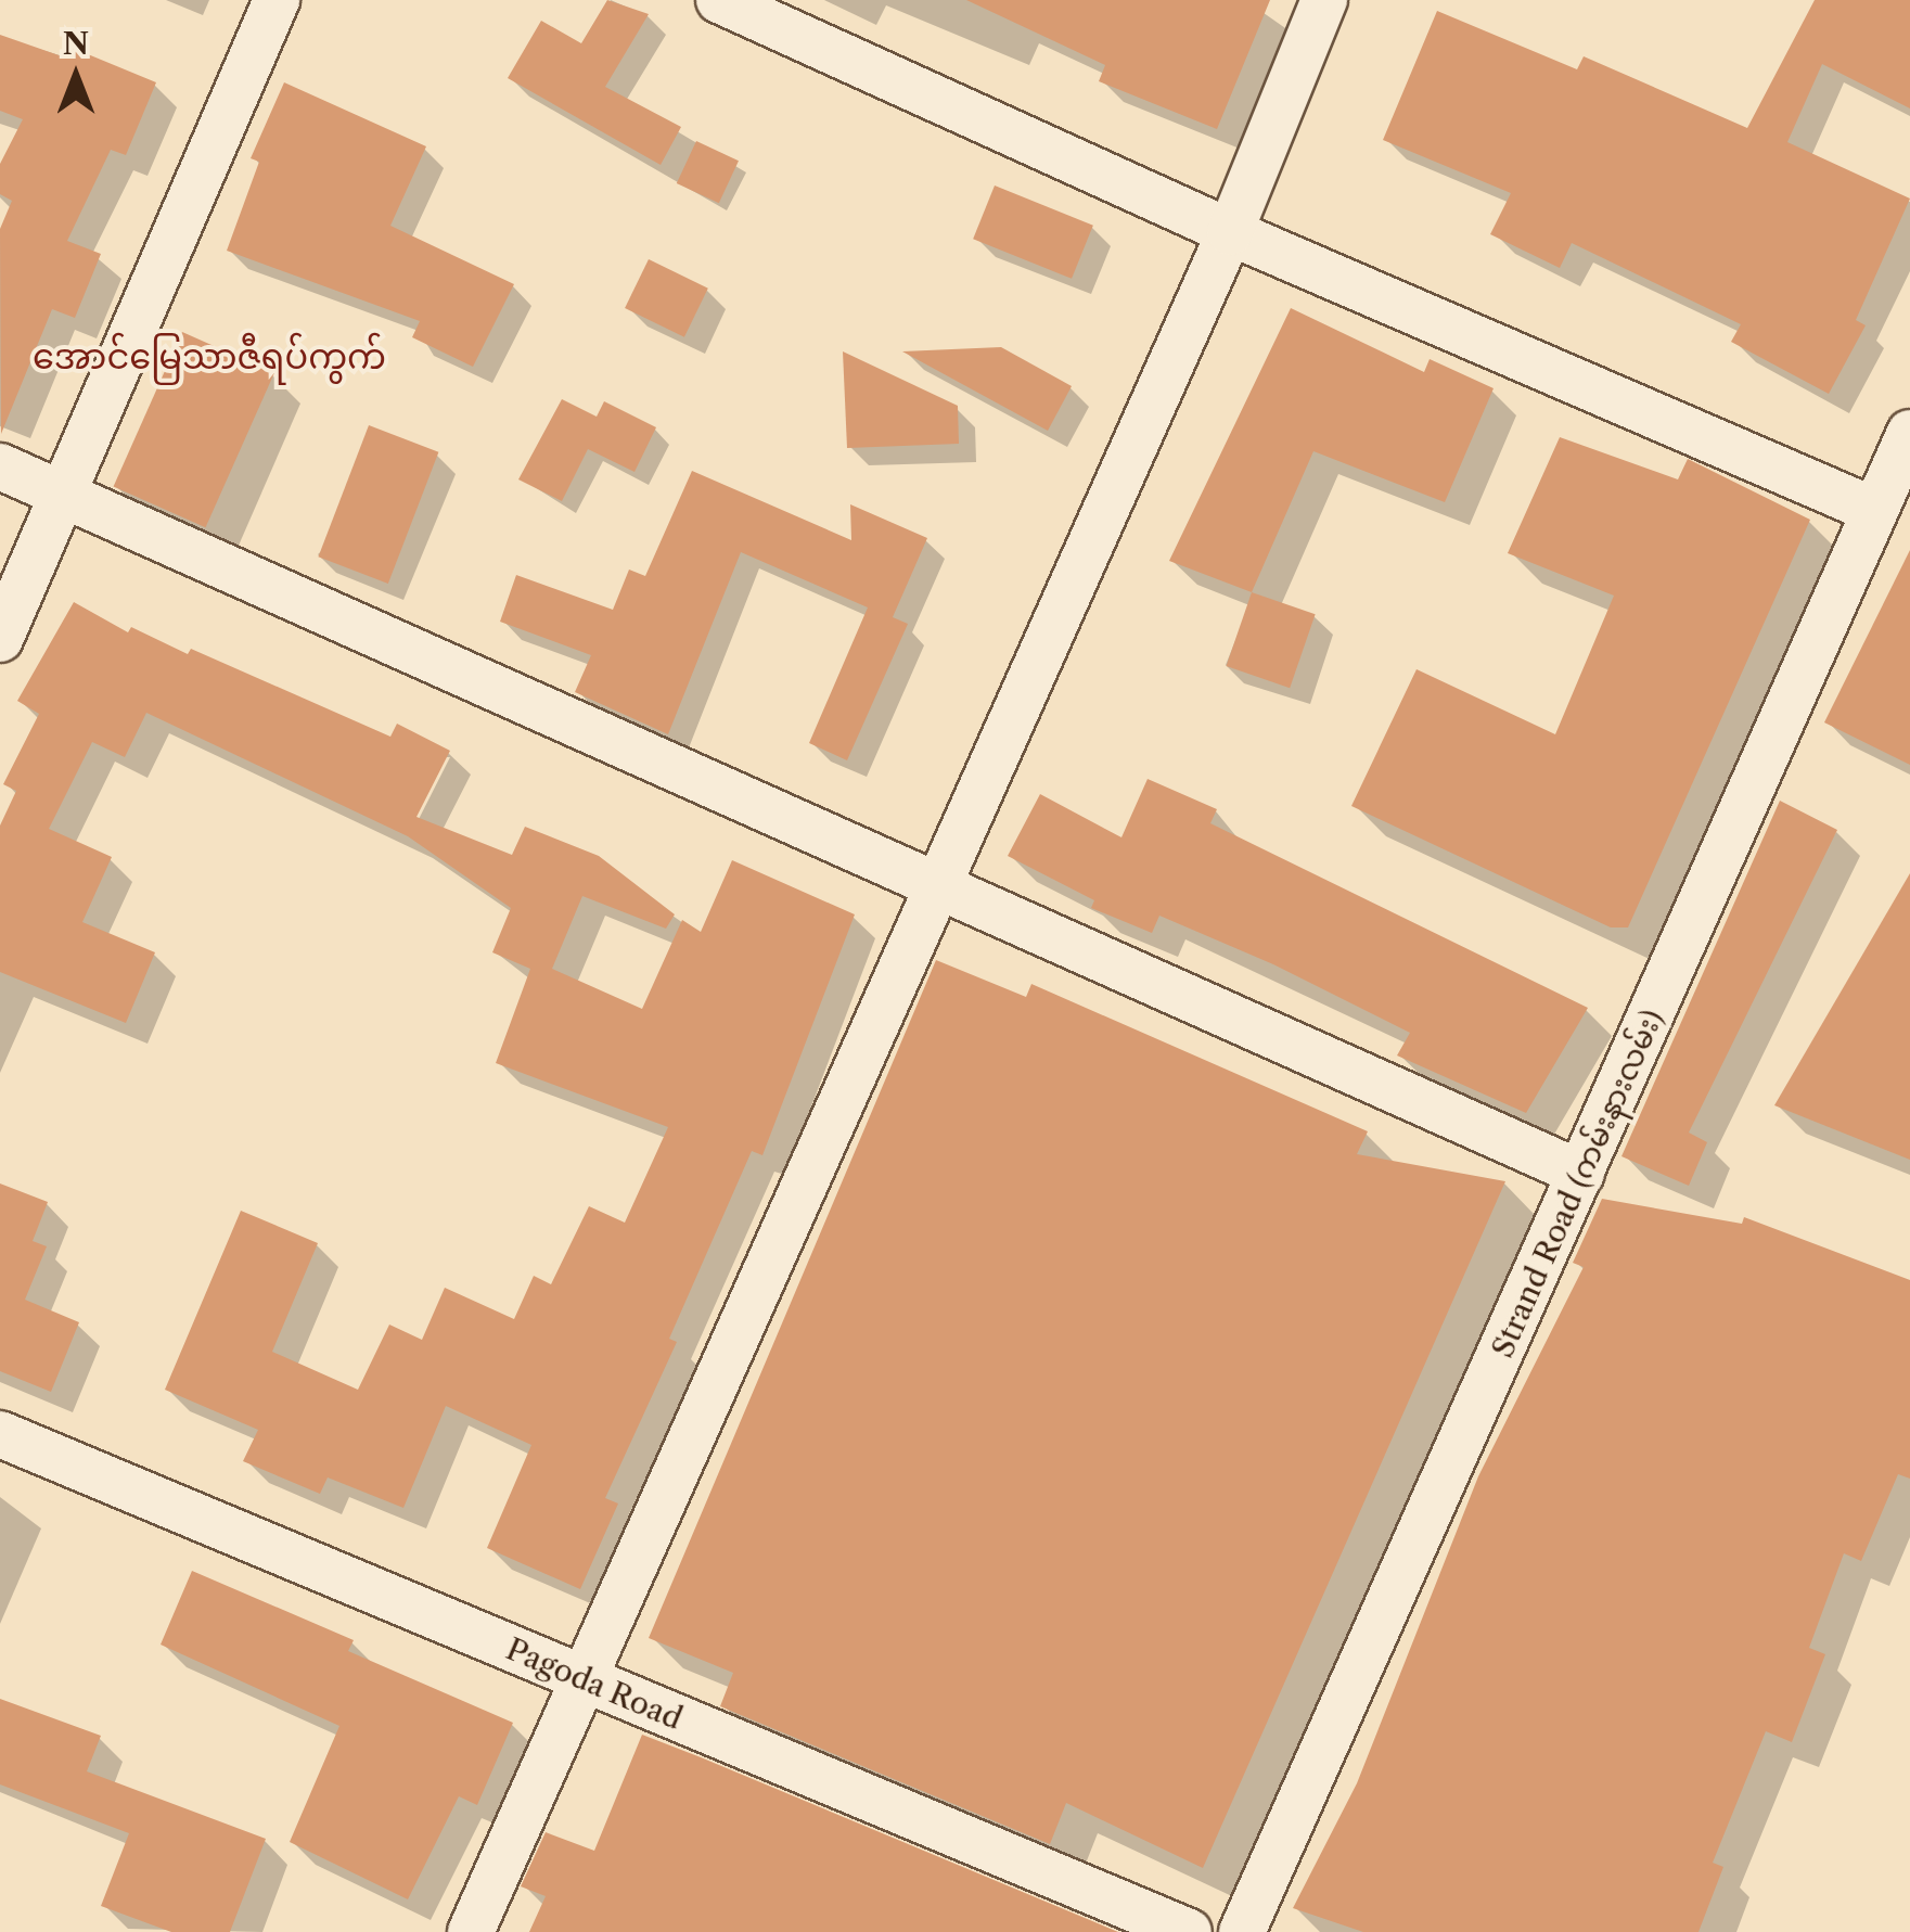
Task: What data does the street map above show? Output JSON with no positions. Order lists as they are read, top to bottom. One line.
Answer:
{"streets":{"street":["Strand Road (ကမ်းနားလမ်း)","Pagoda Road"]},"districts":["အောင်မြေသာဇီရပ်ကွက်"],"north":"top"}
